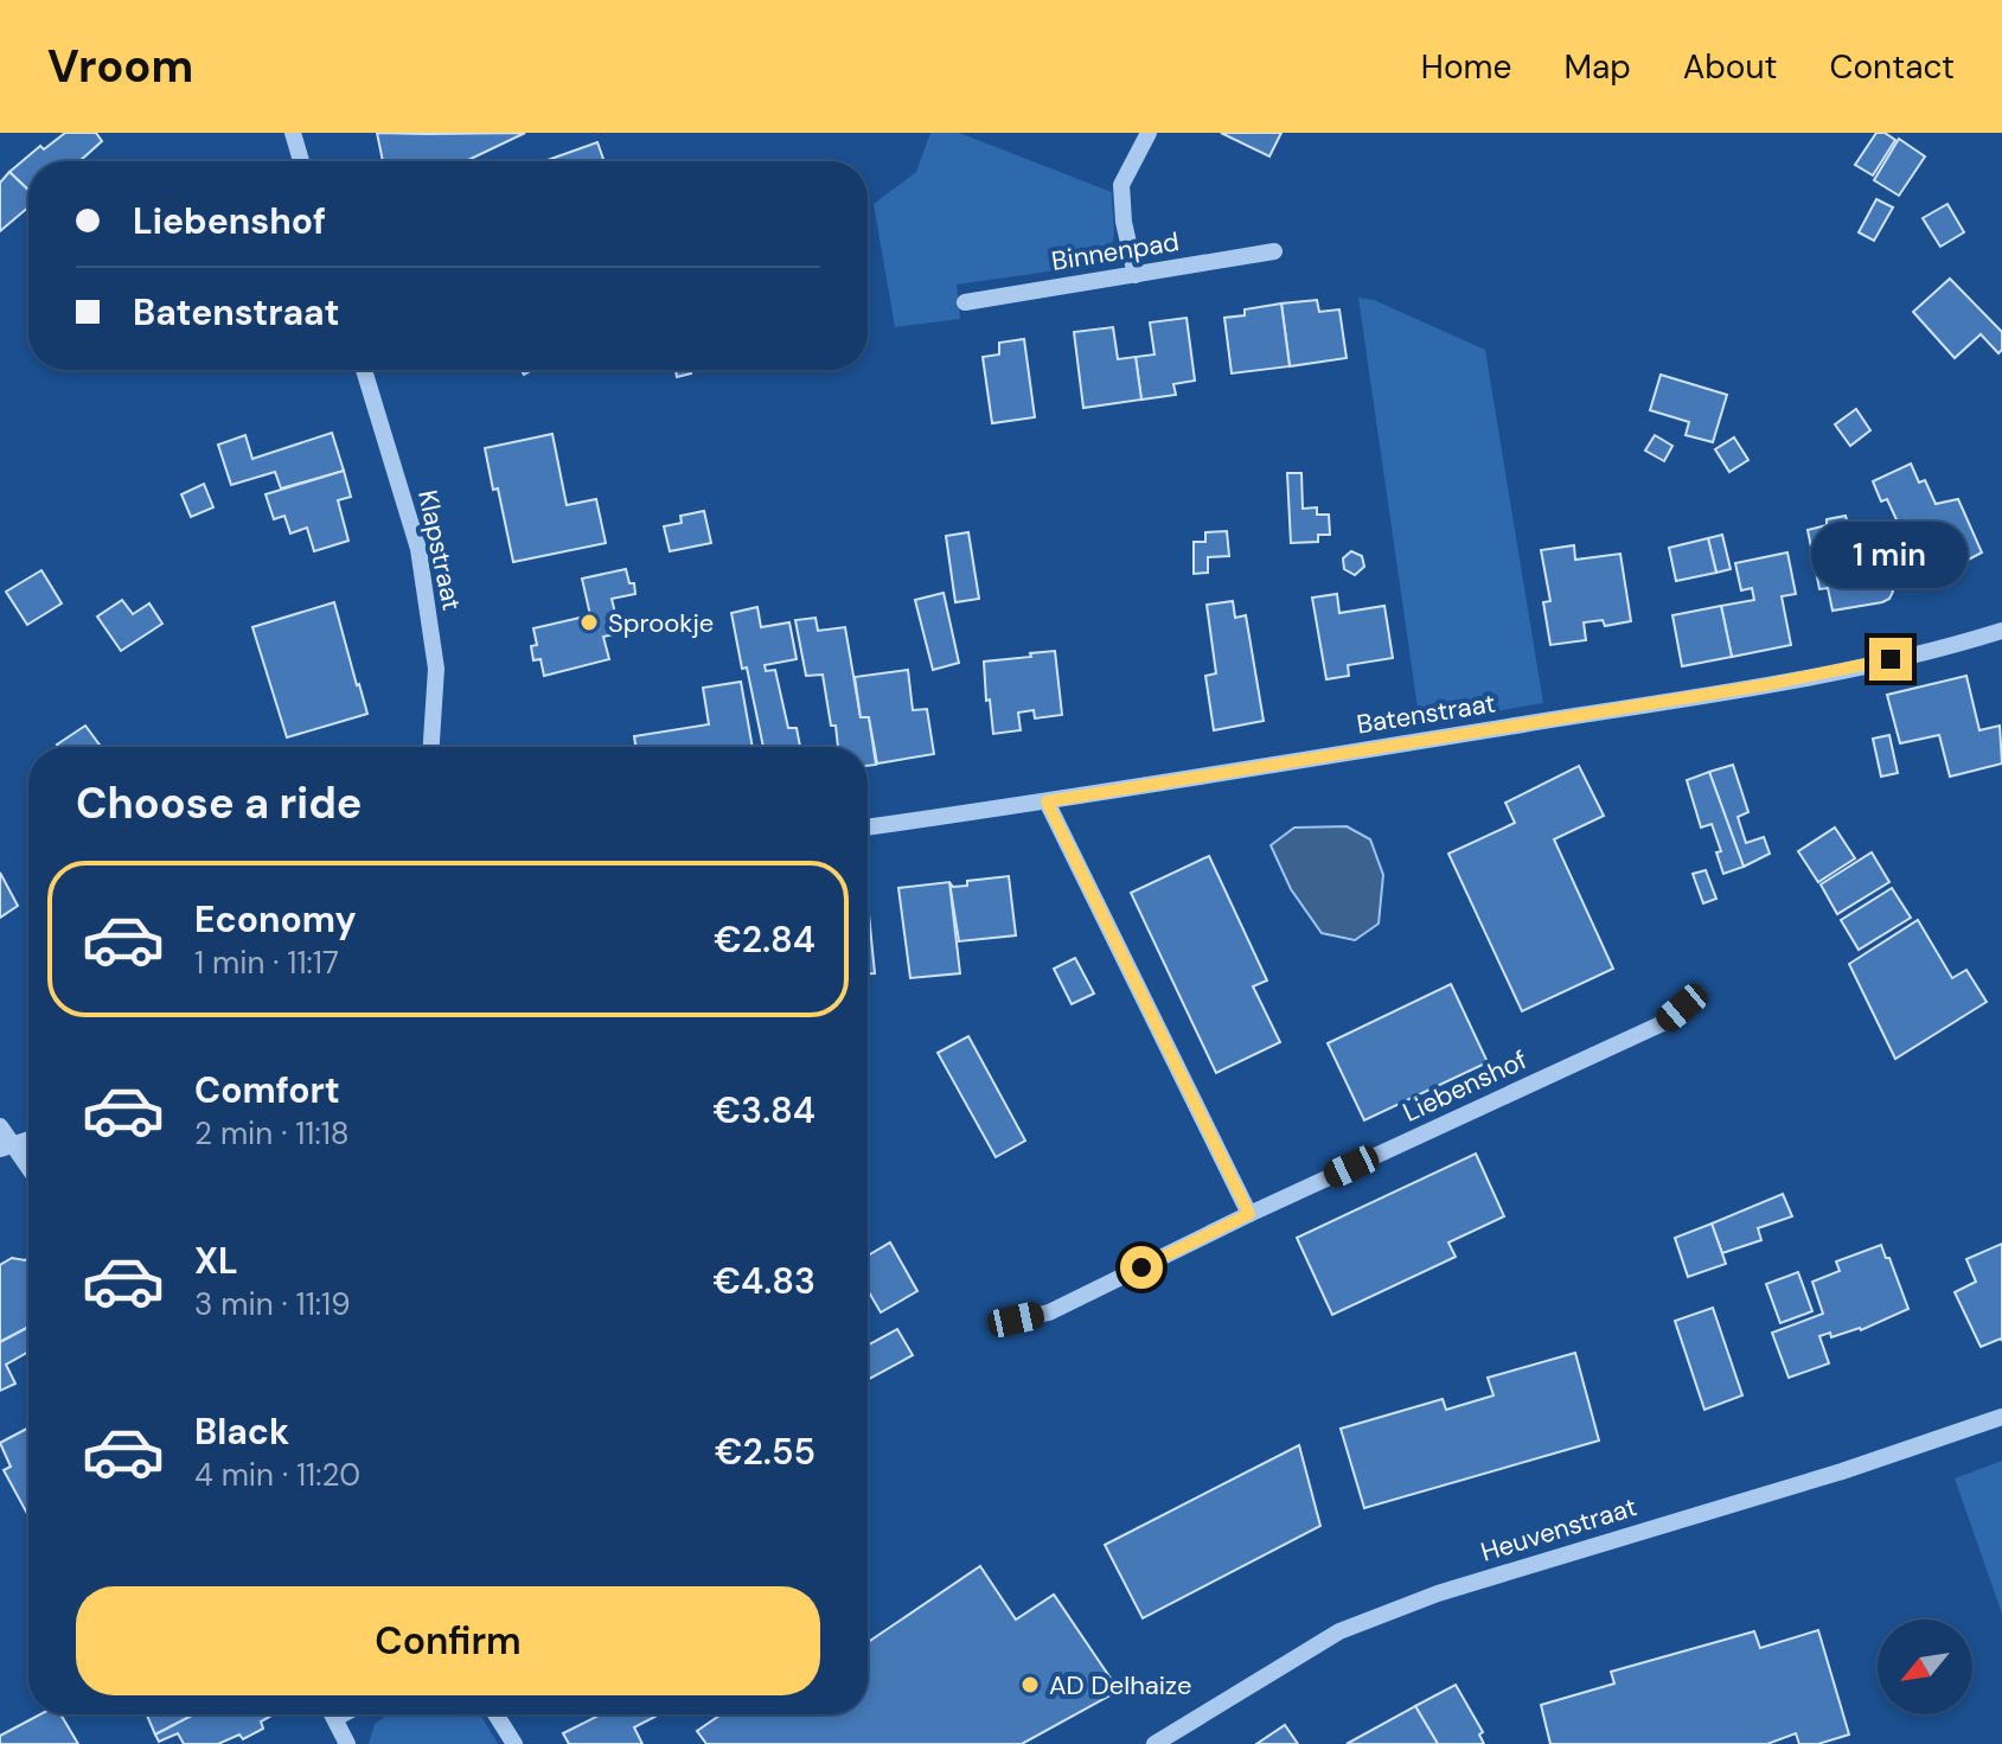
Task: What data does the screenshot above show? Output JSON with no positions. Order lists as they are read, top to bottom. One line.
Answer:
{"streets":{"street":["Binnenpad","Klapstraat","Batenstraat","Liebenshof","Heuvenstraat"]},"places":["Sprookje","AD Delhaize"],"north":"bottom left","page":{"header":"Vroom","nav":["Home","Map","About","Contact"],"banner":["Liebenshof","Batenstraat"],"bubble":"1 min","heading":"Choose a ride","list":[{"name":"Economy","note":"1 min · 11:17","value":"€2.84"},{"name":"Comfort","note":"2 min · 11:18","value":"€3.84"},{"name":"XL","note":"3 min · 11:19","value":"€4.83"},{"name":"Black","note":"4 min · 11:20","value":"€2.55"}],"buttons":"Confirm"}}
